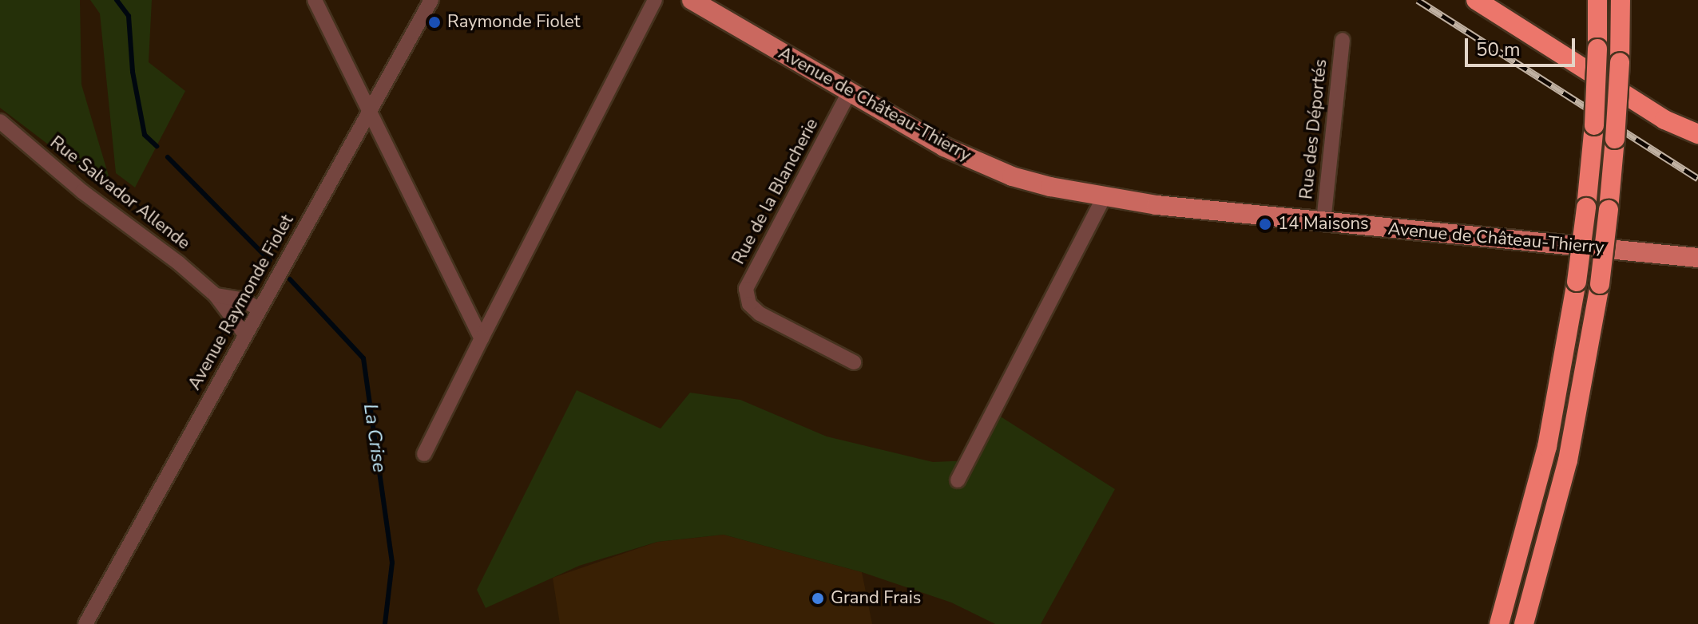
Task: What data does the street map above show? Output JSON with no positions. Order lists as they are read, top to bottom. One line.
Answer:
{"streets":{"main road":["Avenue de Château-Thierry"],"street":["Rue des Déportés","Rue de la Blancherie","Rue Salvador Allende","Avenue Raymonde Fiolet"]},"crossings":[["Avenue de Château-Thierry","Rue des Déportés"],["Avenue de Château-Thierry","Rue de la Blancherie"],["Rue Salvador Allende","Avenue Raymonde Fiolet"]],"water":["La Crise"],"places":["Raymonde Fiolet","14 Maisons","Grand Frais"],"scale_bar":"50 m"}
